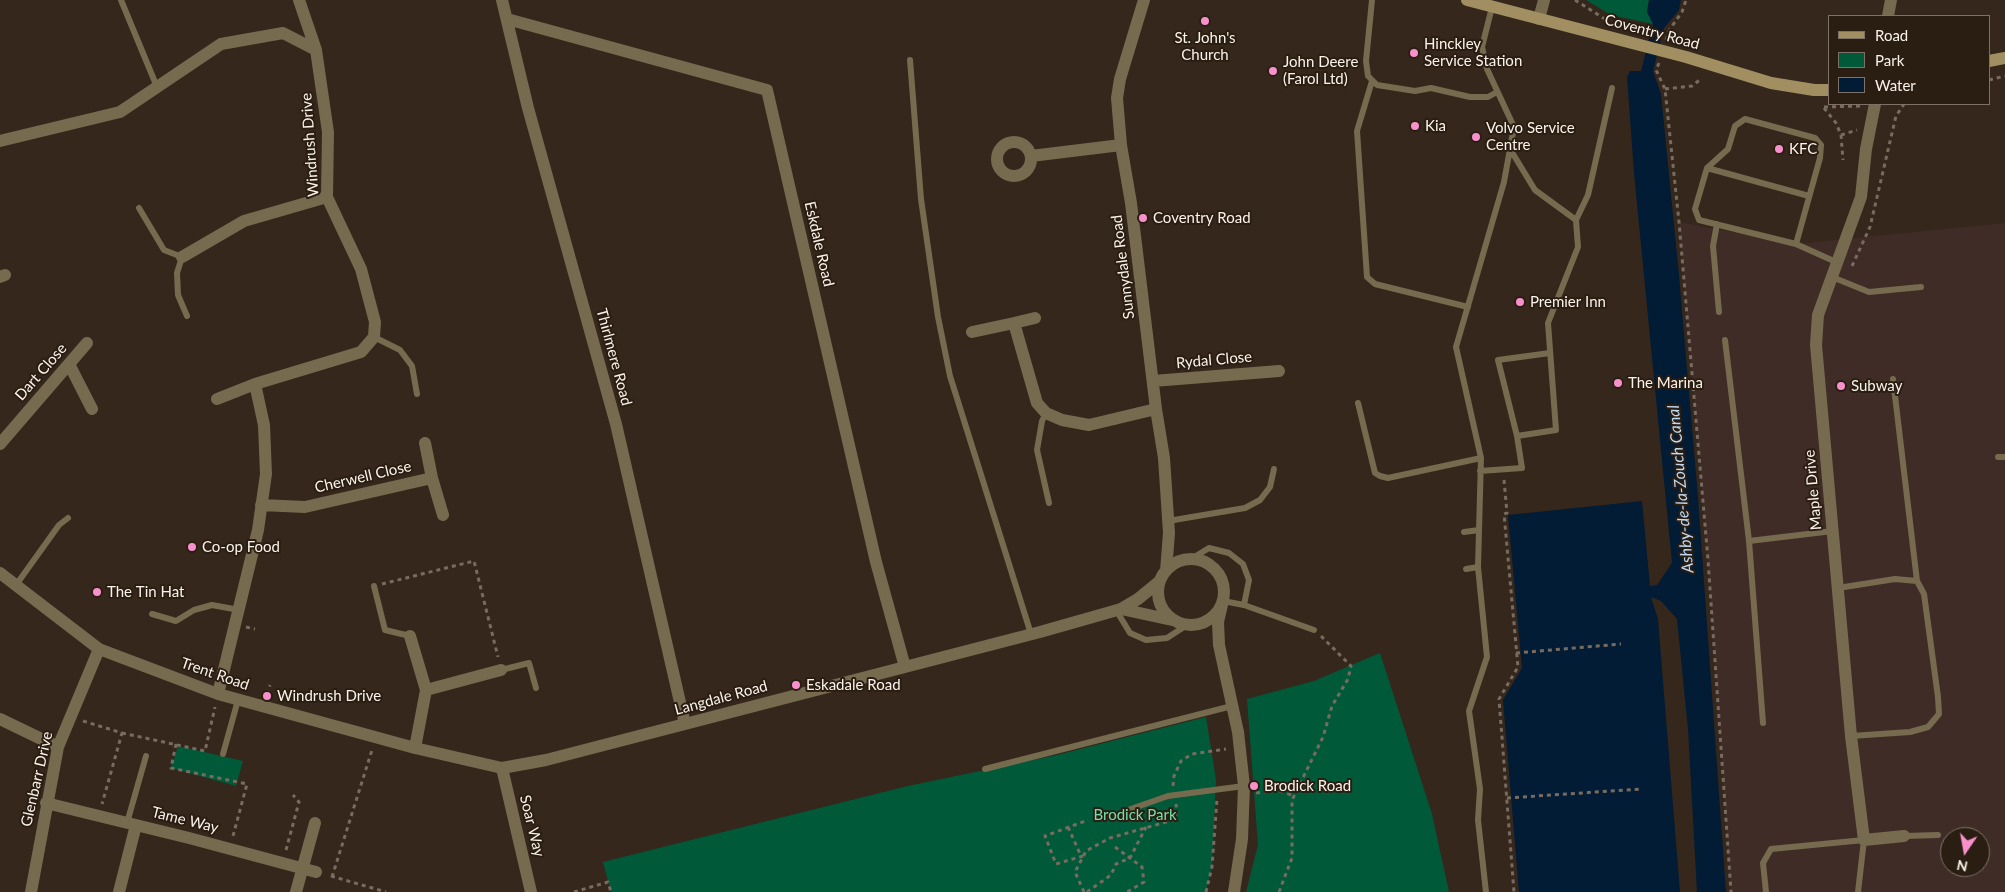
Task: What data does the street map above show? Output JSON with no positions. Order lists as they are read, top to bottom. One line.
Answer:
{"streets":{"main road":["Coventry Road"],"street":["Windrush Drive","Eskdale Road","Sunnydale Road","Thirlmere Road","Rydal Close","Dart Close","Cherwell Close","Maple Drive","Trent Road","Langdale Road","Glenbarr Drive","Tame Way","Soar Way"]},"crossings":[["Eskdale Road","Thirlmere Road"],["Eskdale Road","Langdale Road"],["Sunnydale Road","Rydal Close"],["Sunnydale Road","Langdale Road"],["Thirlmere Road","Langdale Road"],["Trent Road","Langdale Road"],["Trent Road","Glenbarr Drive"],["Trent Road","Soar Way"],["Langdale Road","Soar Way"],["Glenbarr Drive","Tame Way"]],"water":["Ashby-de-la-Zouch Canal"],"parks":["Brodick Park"],"places":["St. John's Church","Hinckley Service Station","John Deere (Farol Ltd)","Kia","Volvo Service Centre","KFC","Coventry Road","Premier Inn","The Marina","Subway","Co-op Food","The Tin Hat","Eskadale Road","Windrush Drive","Brodick Road"],"legend":["Road","Park","Water"],"north":"bottom"}
